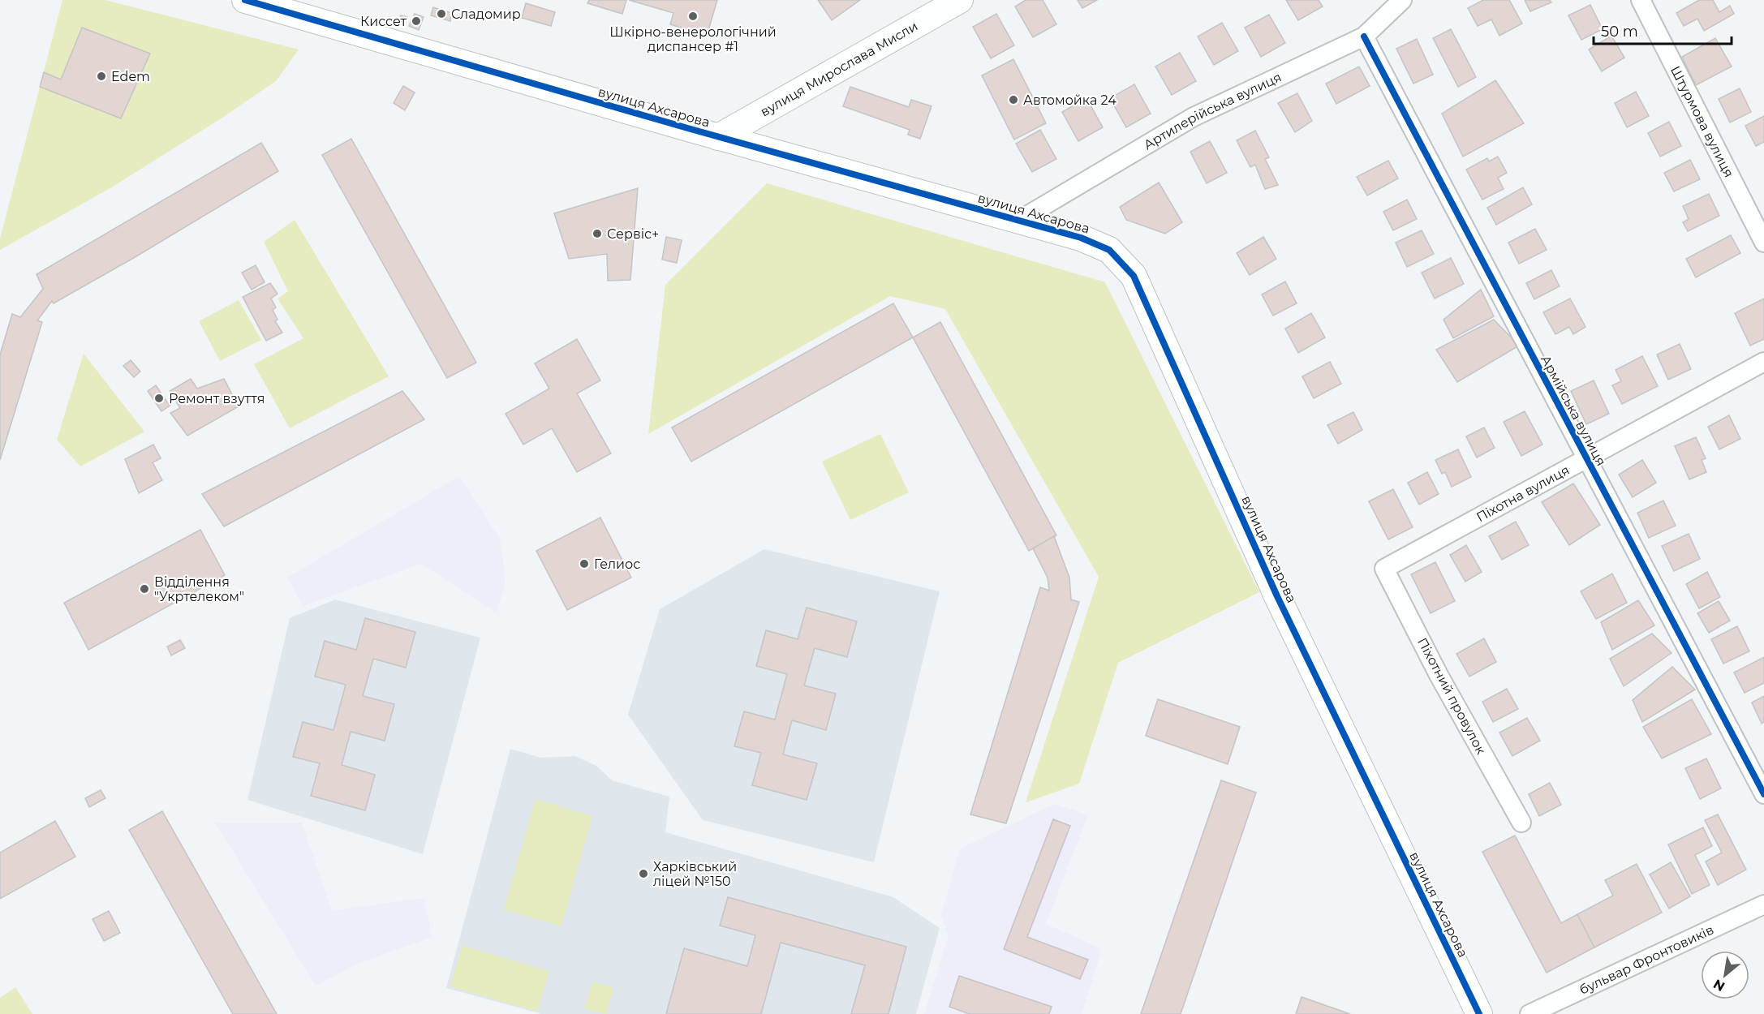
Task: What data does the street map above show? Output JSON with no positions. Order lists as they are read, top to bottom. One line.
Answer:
{"streets":{"street":["вулиця Мирослава Мисли","вулиця Ахсарова","Артилерійська вулиця","Штурмова вулиця","Армійська вулиця","Піхотна вулиця","Піхотний провулок","бульвар Фронтовиків"]},"crossings":[["вулиця Мирослава Мисли","вулиця Ахсарова"],["вулиця Ахсарова","Артилерійська вулиця"],["Артилерійська вулиця","Армійська вулиця"],["Армійська вулиця","Піхотна вулиця"],["Піхотна вулиця","Піхотний провулок"]],"places":["Сладомир","Шкірно-венерологічний диспансер #1","Киссет","Edem","Автомойка 24","Сервіс+","Ремонт взуття","Гелиос","Відділення \"Укртелеком\"","Харківський ліцей №150"],"scale_bar":"50 m","north":"bottom left"}
